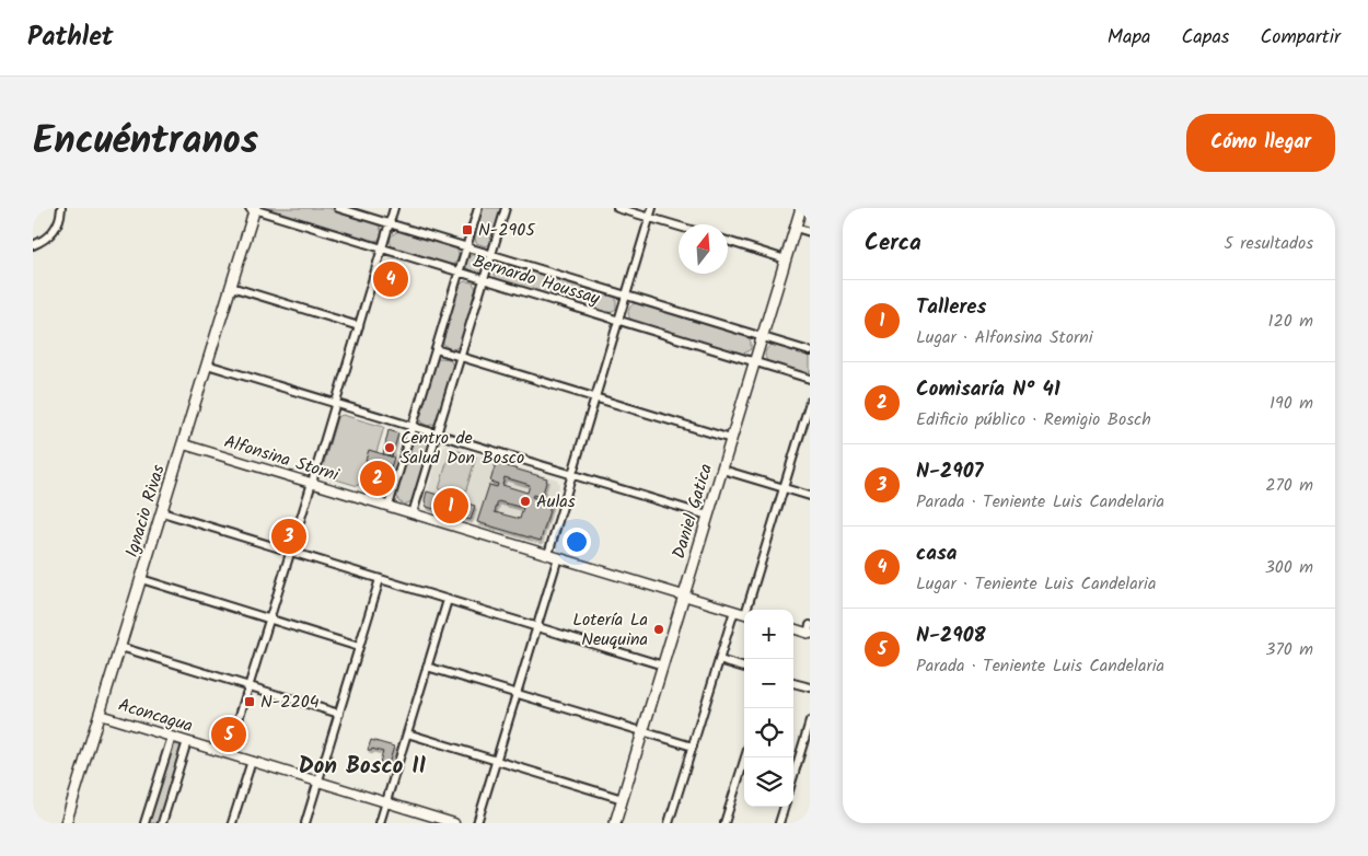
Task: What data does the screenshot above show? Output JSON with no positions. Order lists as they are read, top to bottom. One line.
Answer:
{"streets":{"main road":["Ignacio Rivas","Daniel Gatica"],"street":["Bernardo Houssay","Alfonsina Storni","Aconcagua"]},"crossings":[["Bernardo Houssay","Ignacio Rivas"],["Bernardo Houssay","Daniel Gatica"],["Alfonsina Storni","Ignacio Rivas"],["Alfonsina Storni","Daniel Gatica"],["Ignacio Rivas","Aconcagua"]],"districts":["Don Bosco II"],"places":{"transit":["N-2905","N-2204"],"other":["Centro de Salud Don Bosco","Aulas","Lotería La Neuquina"]},"north":"top","page":{"header":"Pathlet","nav":["Mapa","Capas","Compartir"],"title":"Encuéntranos","buttons":"Cómo llegar","heading":["Cerca","5 resultados"],"pins":["4","2","1","3","5"],"list":[{"mark":"1","name":"Talleres","note":"Lugar · Alfonsina Storni","value":"120 m"},{"mark":"2","name":"Comisaría N° 41","note":"Edificio público · Remigio Bosch","value":"190 m"},{"mark":"3","name":"N-2907","note":"Parada · Teniente Luis Candelaria","value":"270 m"},{"mark":"4","name":"casa","note":"Lugar · Teniente Luis Candelaria","value":"300 m"},{"mark":"5","name":"N-2908","note":"Parada · Teniente Luis Candelaria","value":"370 m"}],"map_buttons":["+","−"]}}
